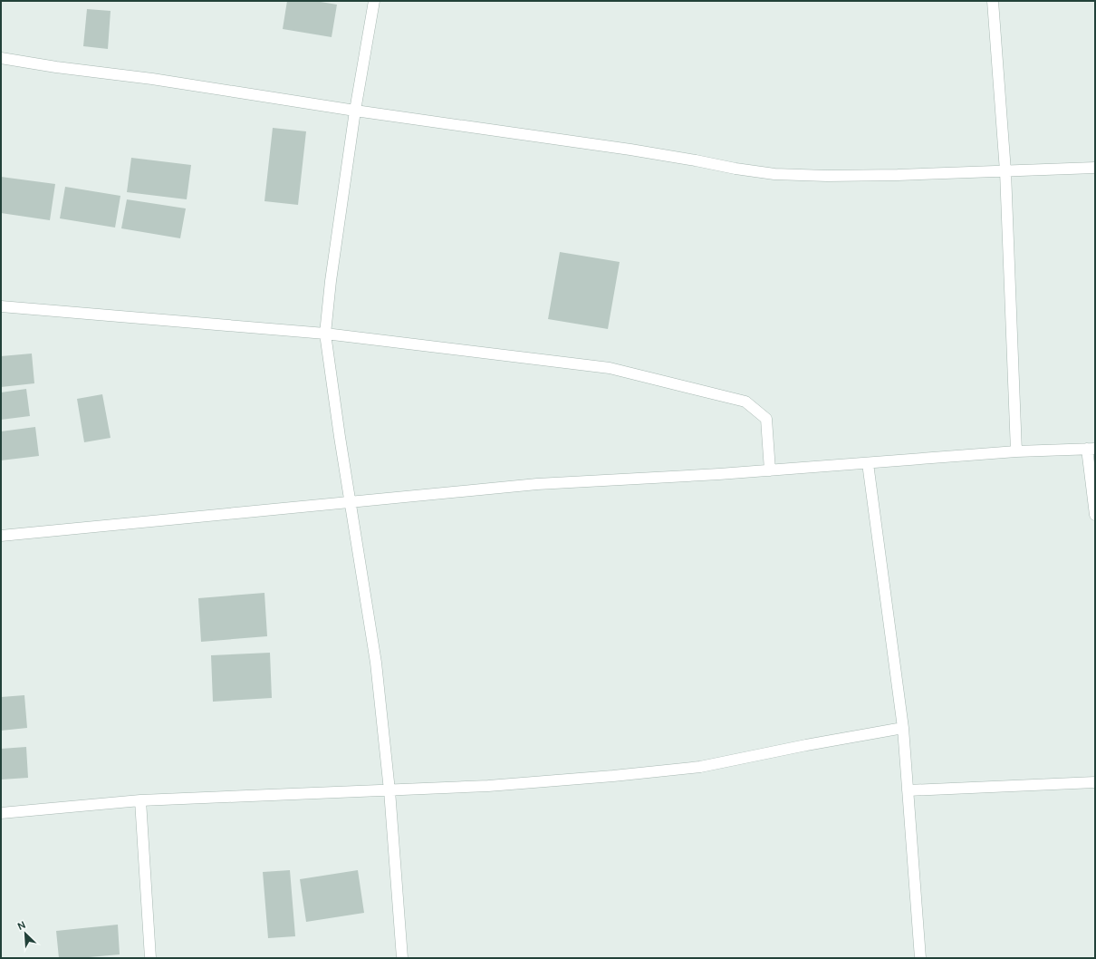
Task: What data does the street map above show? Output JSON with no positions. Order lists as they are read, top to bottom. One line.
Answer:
{"north":"top left"}
